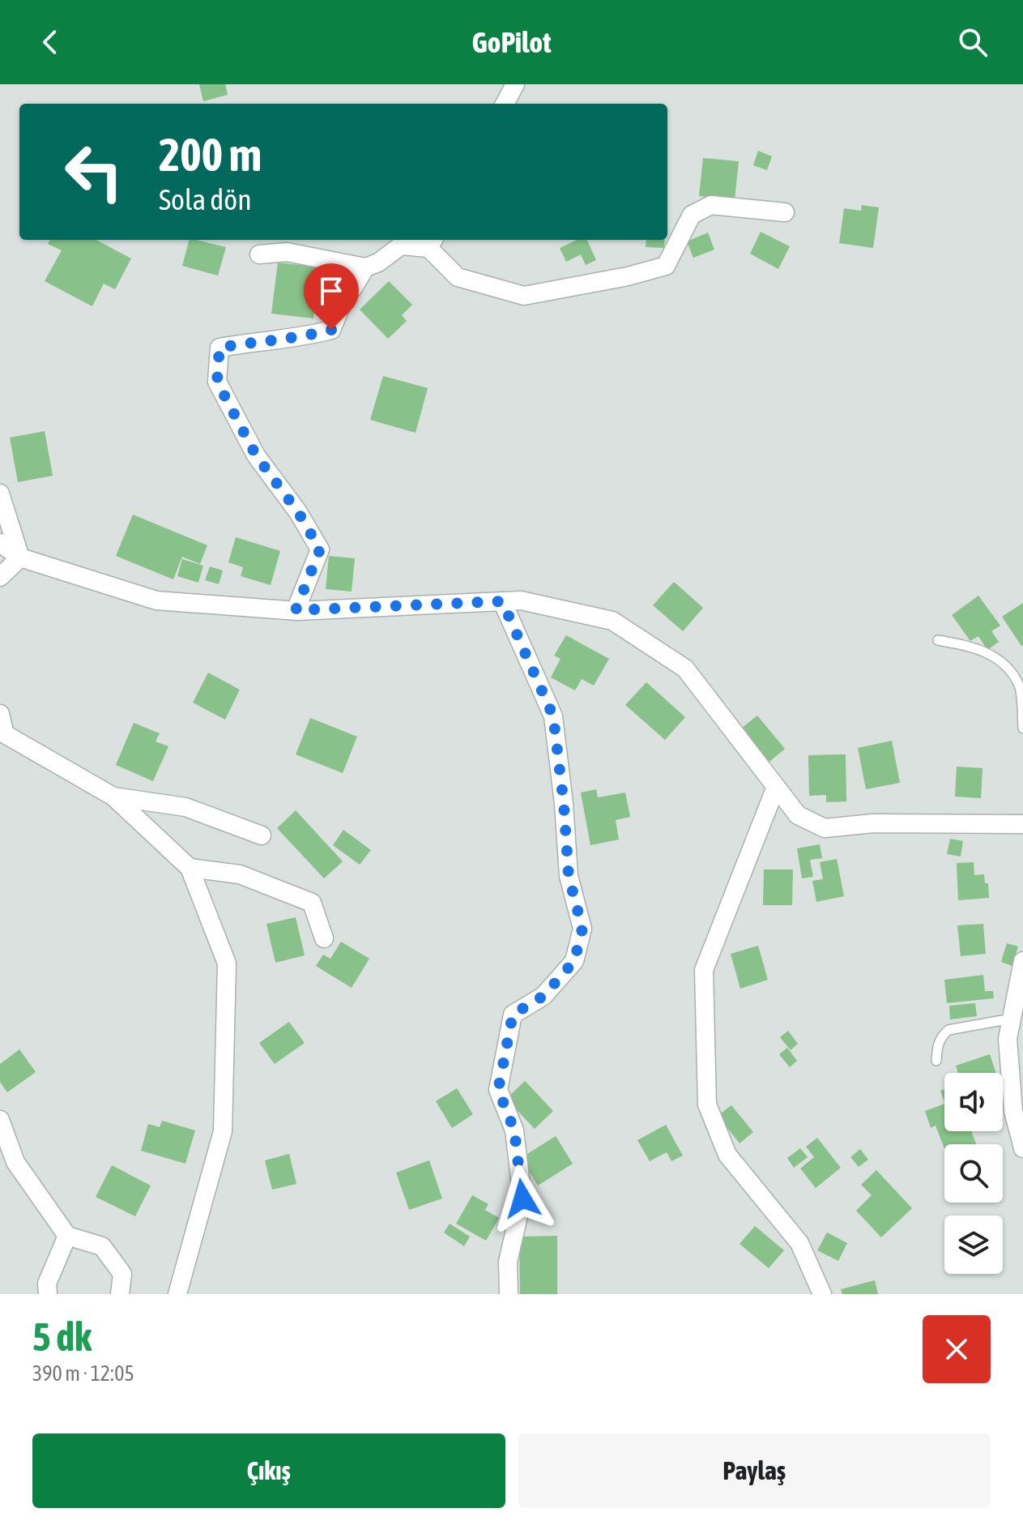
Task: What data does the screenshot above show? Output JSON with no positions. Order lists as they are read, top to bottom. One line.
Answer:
{"page":{"header":"GoPilot","turn":["200 m","Sola dön"],"heading":["5 dk","390 m · 12:05"],"buttons":["Çıkış","Paylaş"]}}
